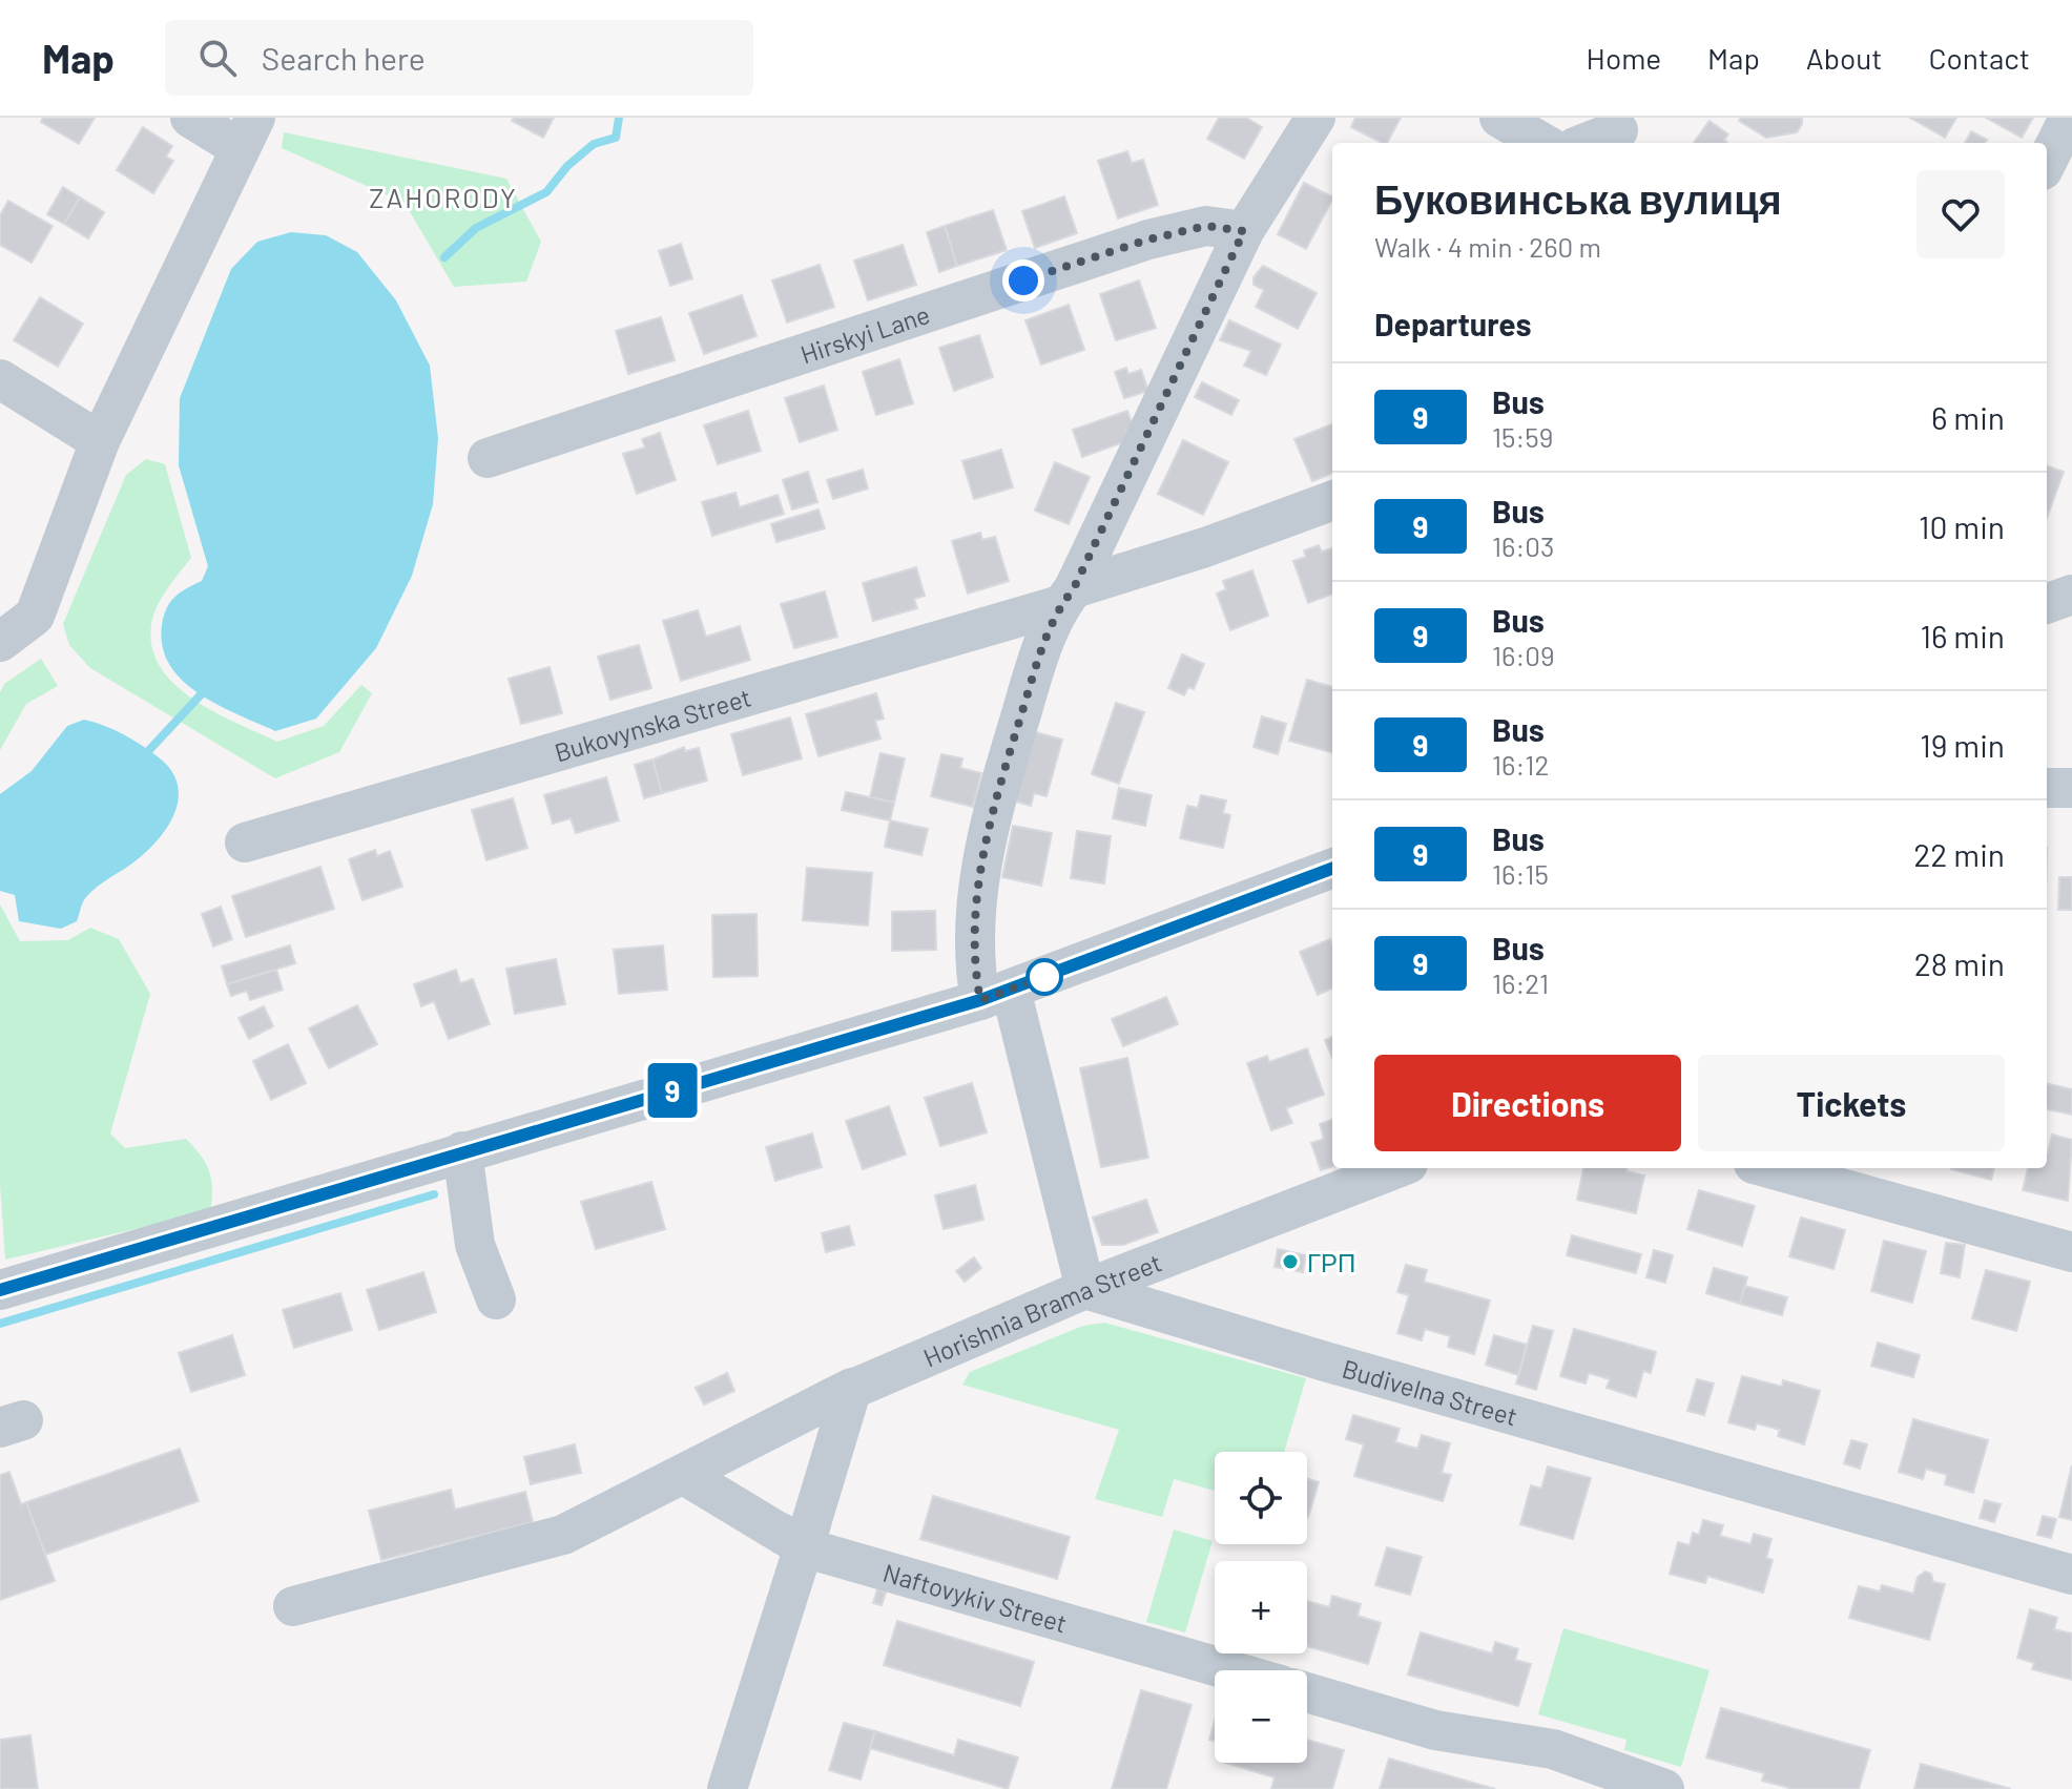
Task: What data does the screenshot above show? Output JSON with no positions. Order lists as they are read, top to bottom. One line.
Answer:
{"streets":{"street":["Hirskyi Lane","Bukovynska Street","Horishnia Brama Street","Budivelna Street","Naftovykiv Street"]},"crossings":[["Horishnia Brama Street","Budivelna Street"],["Horishnia Brama Street","Naftovykiv Street"]],"districts":["ZAHORODY"],"places":["ГРП"],"lines":["bus line 9"],"page":{"header":"Map","search":"Search here","nav":["Home","Map","About","Contact"],"on_map":"9","heading":[["Буковинська вулиця","Walk · 4 min · 260 m"],"Departures"],"list":[{"mark":"9","name":"Bus","note":"15:59","value":"6 min"},{"mark":"9","name":"Bus","note":"16:03","value":"10 min"},{"mark":"9","name":"Bus","note":"16:09","value":"16 min"},{"mark":"9","name":"Bus","note":"16:12","value":"19 min"},{"mark":"9","name":"Bus","note":"16:15","value":"22 min"},{"mark":"9","name":"Bus","note":"16:21","value":"28 min"}],"buttons":["Directions","Tickets"],"map_buttons":["+","−"]}}
